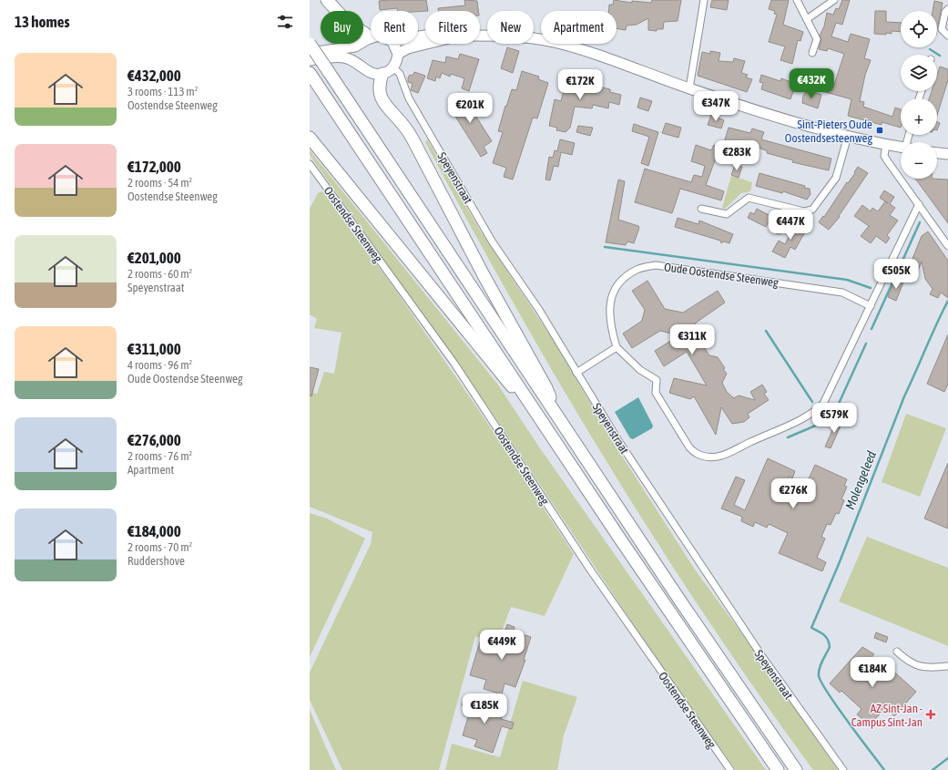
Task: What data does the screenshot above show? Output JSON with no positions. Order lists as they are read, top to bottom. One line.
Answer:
{"streets":{"street":["Speyenstraat","Oostendse Steenweg","Oude Oostendse Steenweg"]},"water":["Molengeleed"],"places":{"transit":["Sint-Pieters Oude Oostendsesteenweg"],"health":["AZ Sint-Jan - Campus Sint-Jan"]},"page":{"heading":"13 homes","map_buttons":["+","−"],"chip":["Buy","Rent","Filters","New","Apartment"],"list":[{"name":"€432,000","note":"3 rooms · 113 m² · Oostendse Steenweg"},{"name":"€172,000","note":"2 rooms · 54 m² · Oostendse Steenweg"},{"name":"€201,000","note":"2 rooms · 60 m² · Speyenstraat"},{"name":"€311,000","note":"4 rooms · 96 m² · Oude Oostendse Steenweg"},{"name":"€276,000","note":"2 rooms · 76 m² · Apartment"},{"name":"€184,000","note":"2 rooms · 70 m² · Ruddershove"}],"price":["€432K","€172K","€347K","€201K","€283K","€447K","€505K","€311K","€579K","€276K","€449K","€184K","€185K"]}}
